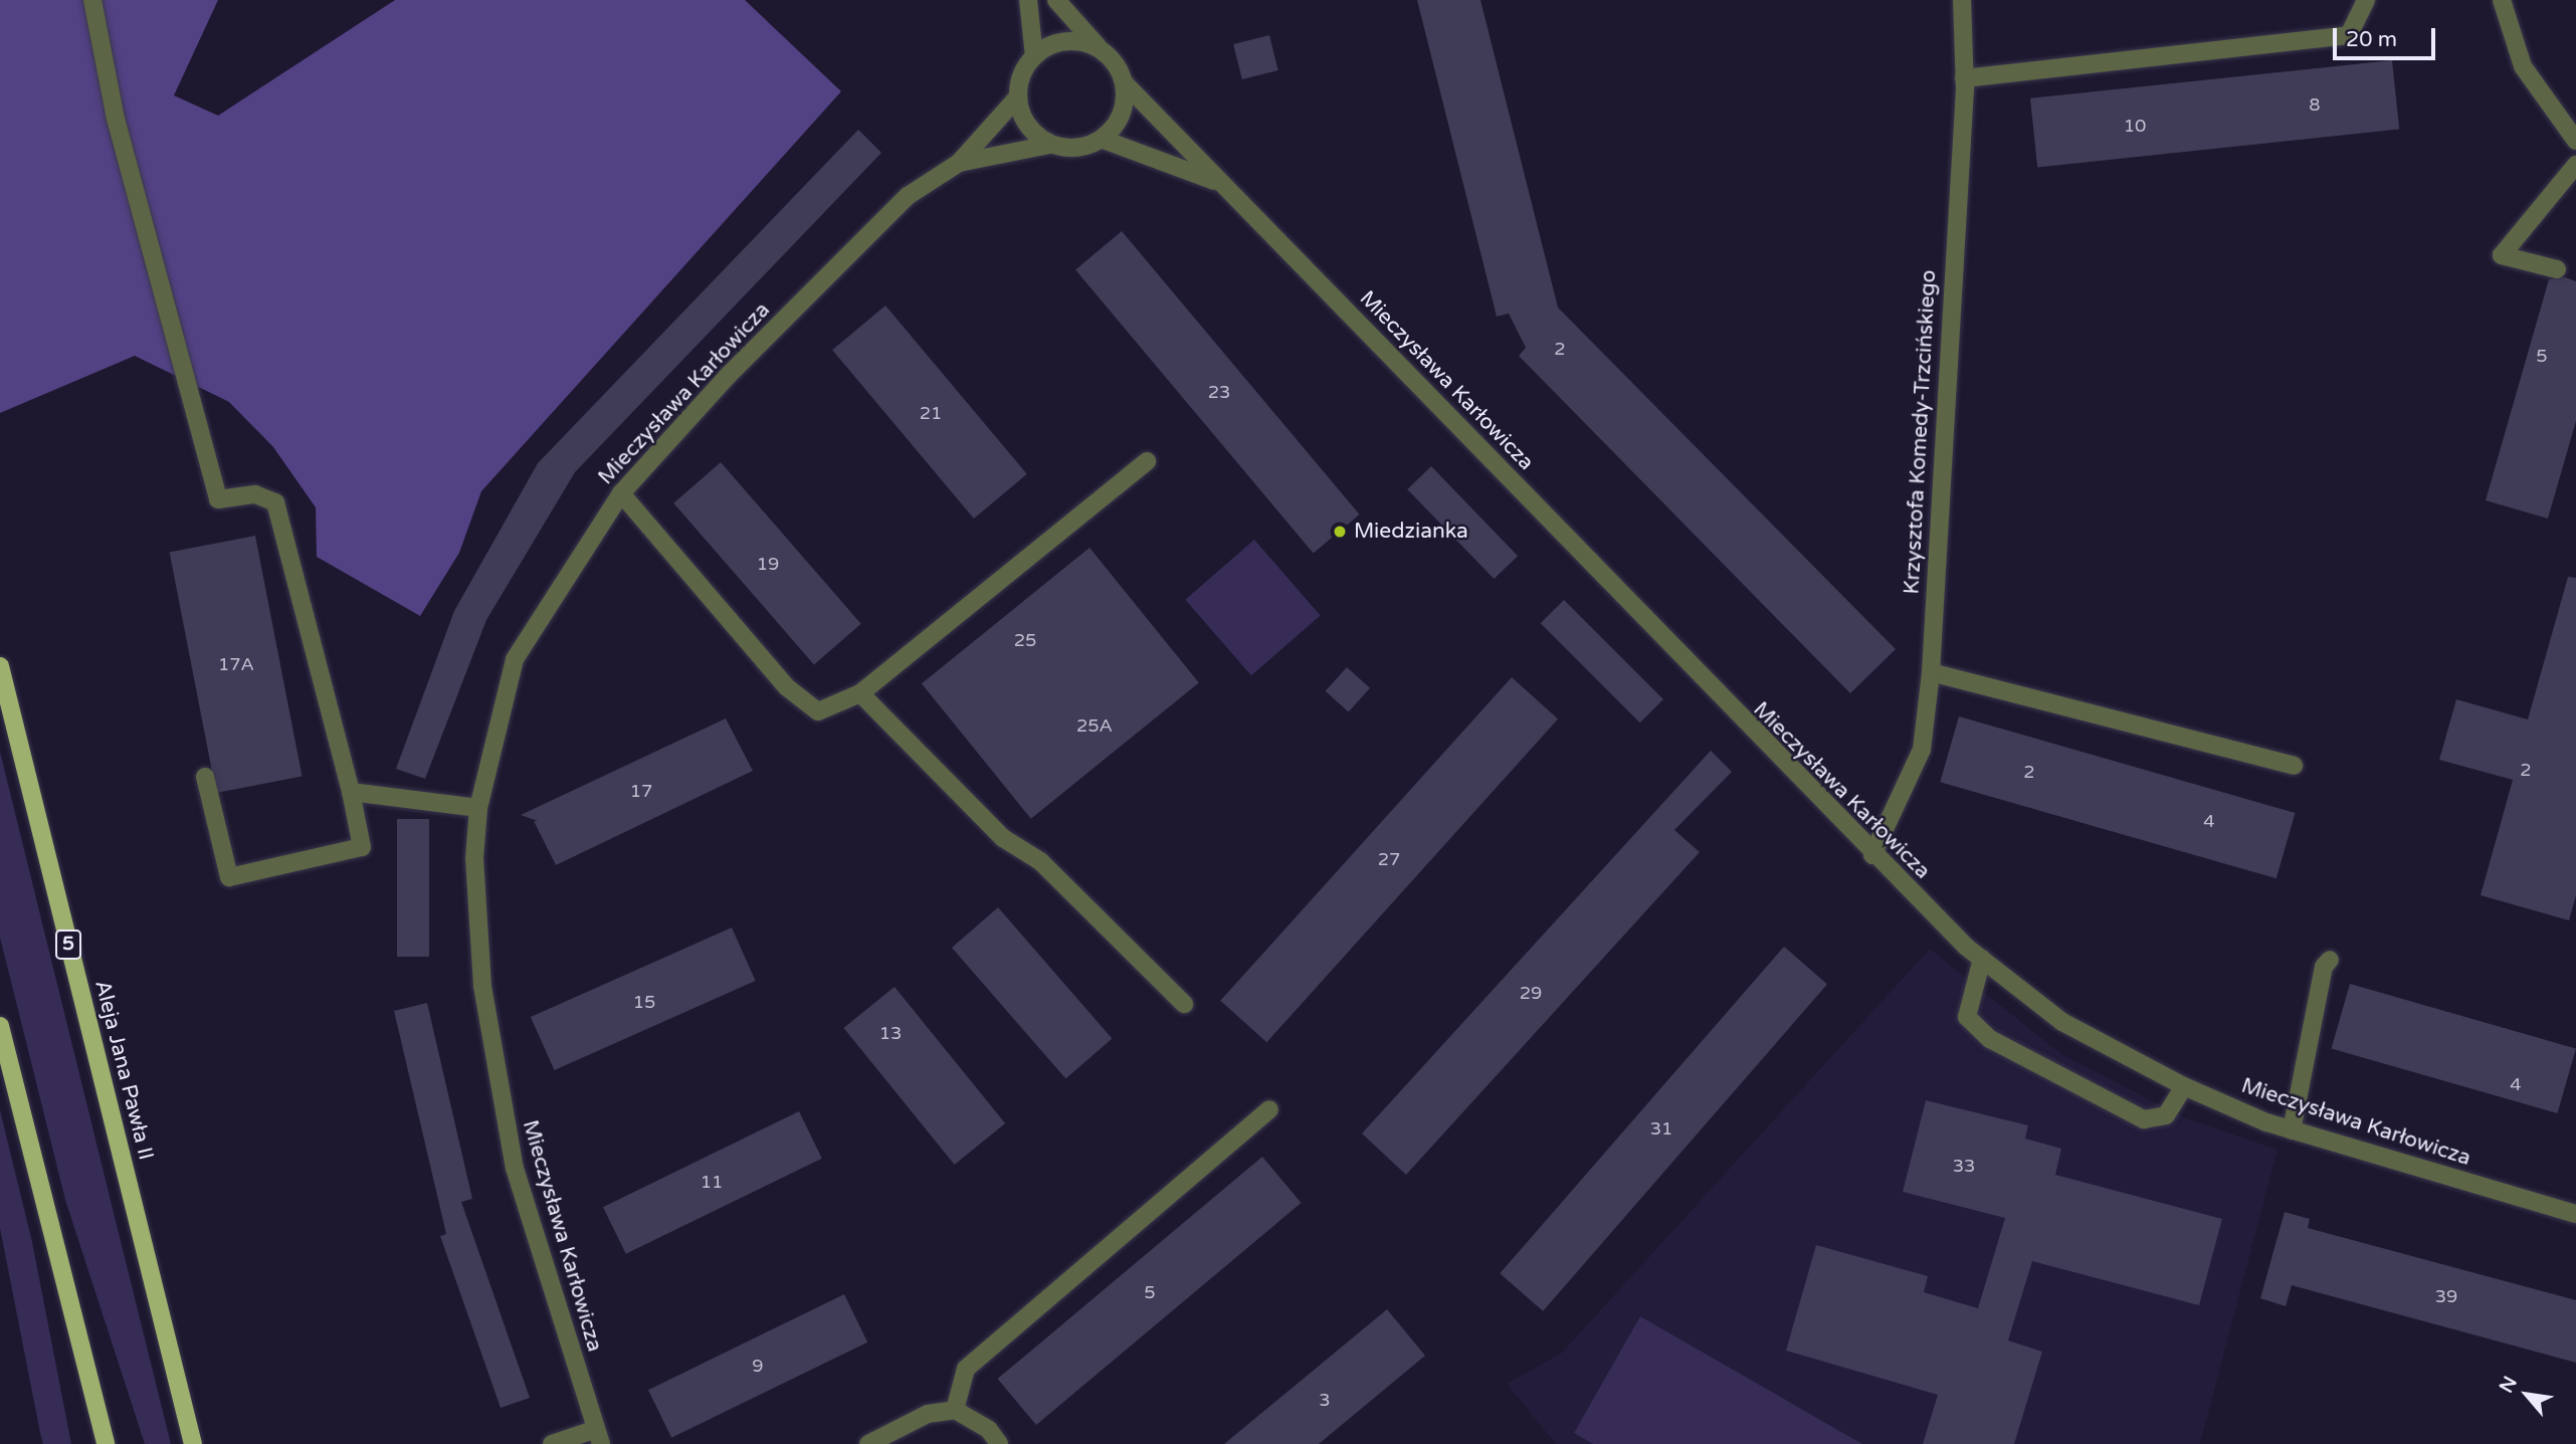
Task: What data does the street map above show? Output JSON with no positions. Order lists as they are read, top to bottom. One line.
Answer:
{"streets":{"main road":["5","Aleja Jana Pawła II"],"street":["Mieczysława Karłowicza","Krzysztofa Komedy-Trzcińskiego"]},"crossings":[["Mieczysława Karłowicza","Krzysztofa Komedy-Trzcińskiego"]],"places":["Miedzianka"],"house_numbers":["8","10","2","5","23","21","19","25","17A","25A","2","2","17","4","27","29","15","13","4","31","33","11","5","39","9","3"],"scale_bar":"20 m","north":"top left"}
